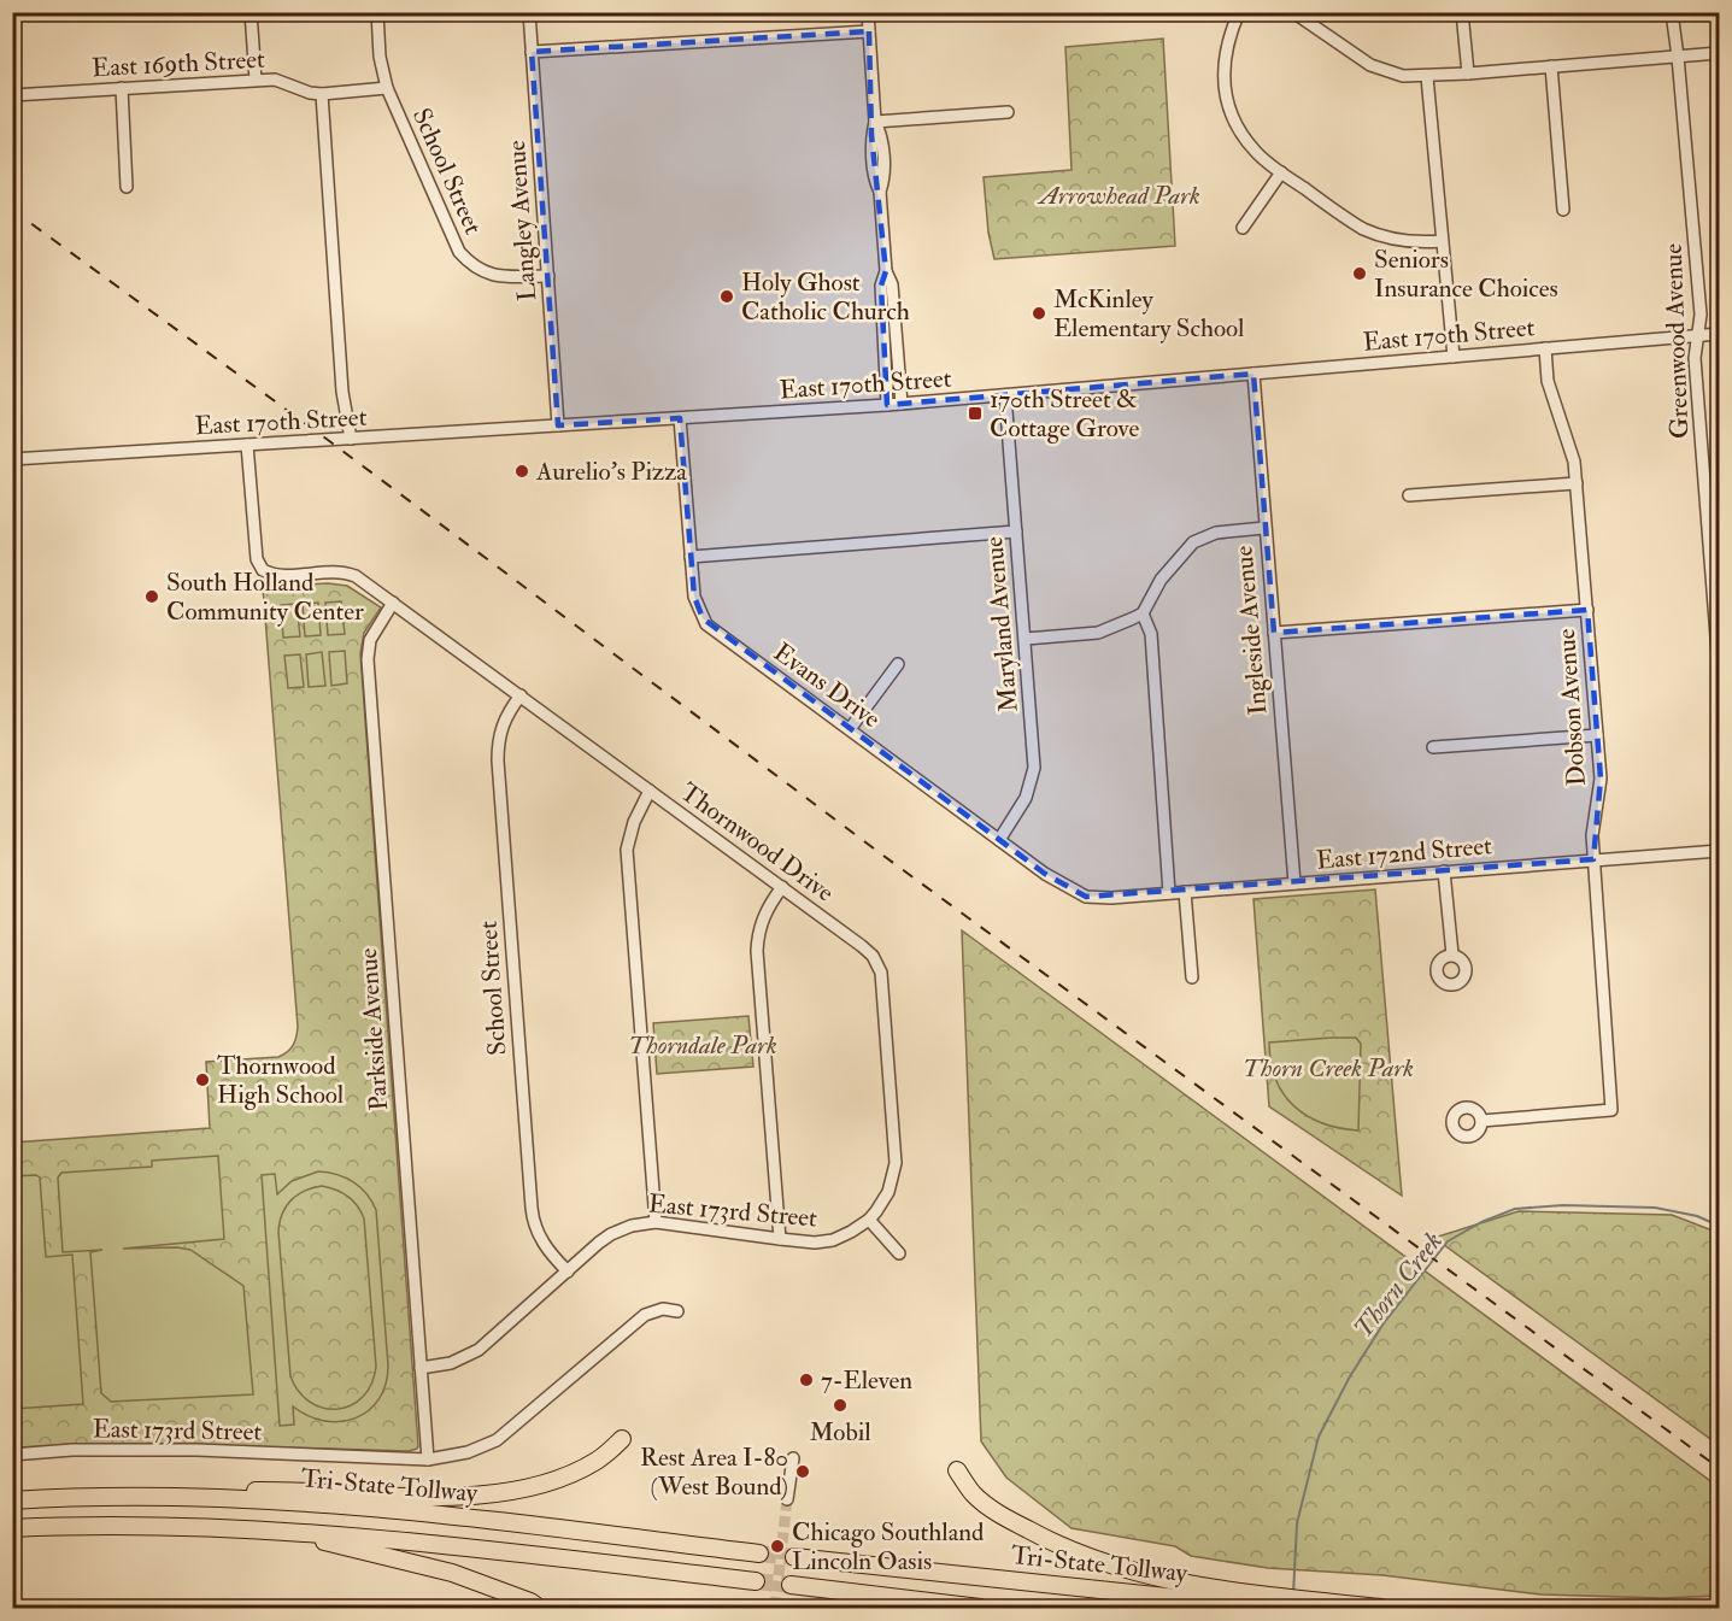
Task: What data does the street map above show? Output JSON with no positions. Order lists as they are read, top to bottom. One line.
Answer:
{"streets":{"highway":["Tri-State Tollway"],"street":["East 169th Street","School Street","Langley Avenue","East 170th Street","Greenwood Avenue","Maryland Avenue","Ingleside Avenue","Evans Drive","Dobson Avenue","Thornwood Drive","East 172nd Street","Parkside Avenue","East 173rd Street"]},"crossings":[["East 169th Street","School Street"],["School Street","Langley Avenue"],["School Street","Thornwood Drive"],["School Street","East 173rd Street"],["Langley Avenue","East 170th Street"],["East 170th Street","Greenwood Avenue"],["East 170th Street","Maryland Avenue"],["East 170th Street","Ingleside Avenue"],["East 170th Street","Evans Drive"],["East 170th Street","Dobson Avenue"],["East 170th Street","Thornwood Drive"],["Maryland Avenue","Evans Drive"],["Ingleside Avenue","East 172nd Street"],["Evans Drive","East 172nd Street"],["Dobson Avenue","East 172nd Street"],["Thornwood Drive","Parkside Avenue"],["Thornwood Drive","East 173rd Street"],["Parkside Avenue","East 173rd Street"]],"water":["Thorn Creek"],"parks":["Arrowhead Park","Thorndale Park","Thorn Creek Park"],"places":{"other":["Seniors Insurance Choices","Holy Ghost Catholic Church","McKinley Elementary School","Aurelio's Pizza","South Holland Community Center","Thornwood High School","7-Eleven","Mobil","Rest Area I-80 (West Bound)","Chicago Southland Lincoln Oasis"],"transit":["170th Street & Cottage Grove"]}}
